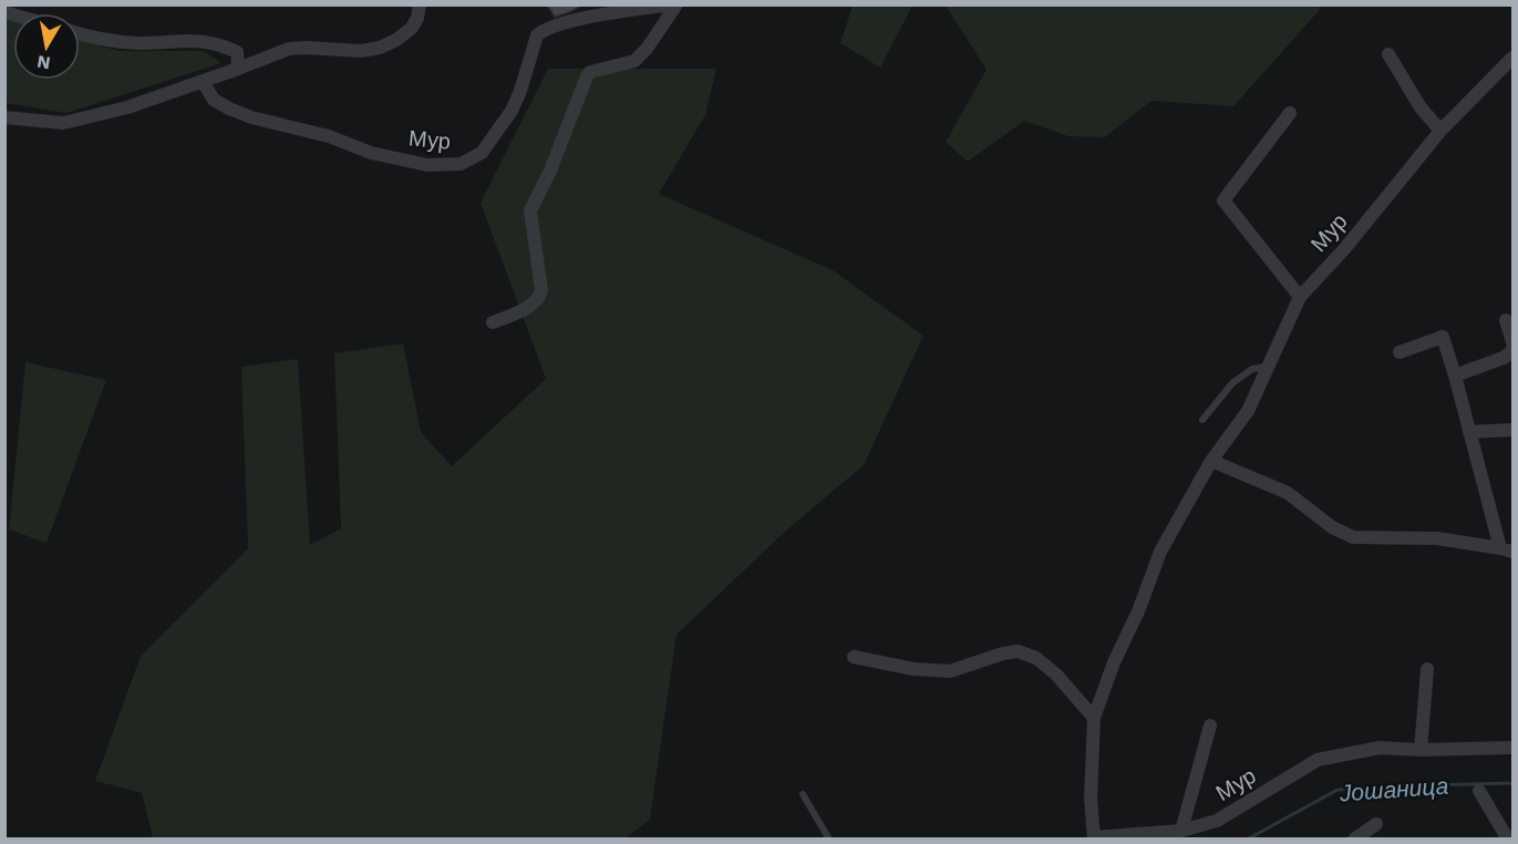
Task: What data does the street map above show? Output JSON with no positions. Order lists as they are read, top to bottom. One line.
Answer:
{"streets":{"street":["Мур"]},"water":["Јошаница"],"north":"bottom"}
